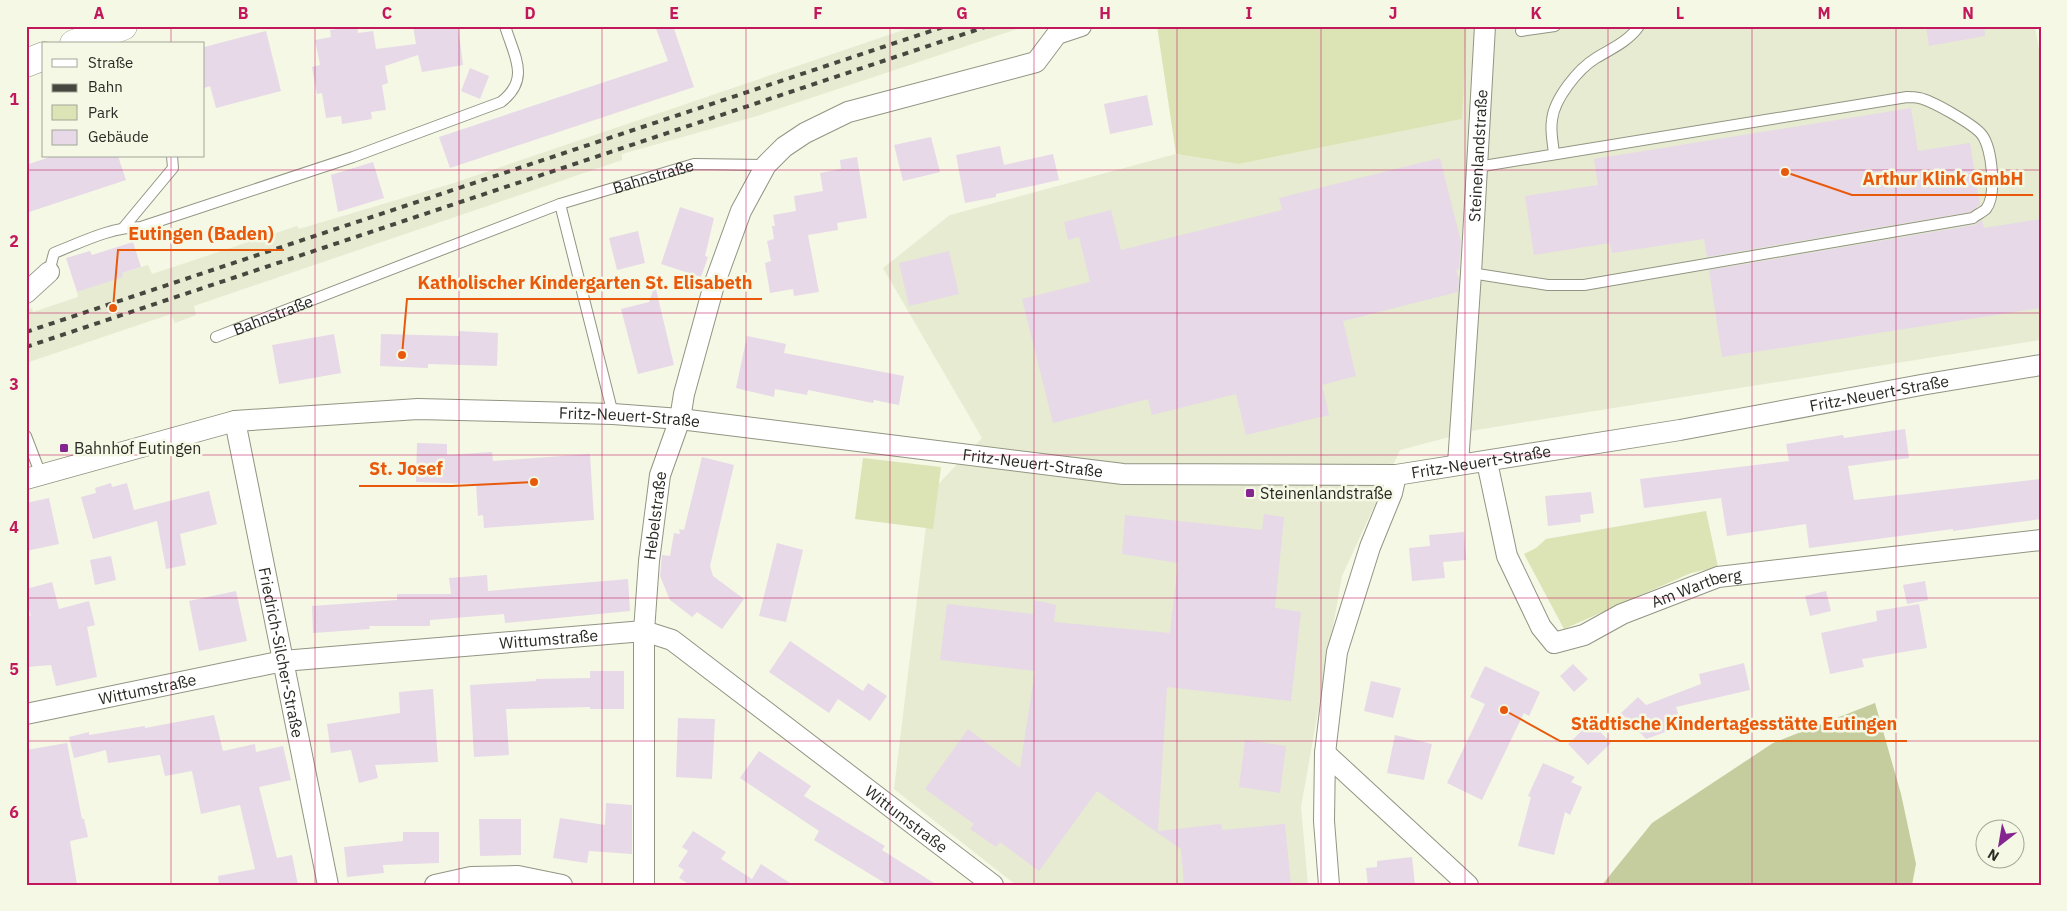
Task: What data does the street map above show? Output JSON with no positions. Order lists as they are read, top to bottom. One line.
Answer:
{"streets":{"street":["Steinenlandstraße","Fritz-Neuert-Straße","Hebelstraße","Am Wartberg","Wittumstraße","Friedrich-Silcher-Straße"],"lane":["Bahnstraße"]},"crossings":[["Steinenlandstraße","Fritz-Neuert-Straße"],["Bahnstraße","Hebelstraße"],["Fritz-Neuert-Straße","Hebelstraße"],["Fritz-Neuert-Straße","Am Wartberg"],["Fritz-Neuert-Straße","Friedrich-Silcher-Straße"],["Hebelstraße","Wittumstraße"],["Wittumstraße","Friedrich-Silcher-Straße"]],"places":{"other":["Arthur Klink GmbH","Eutingen (Baden)","Katholischer Kindergarten St. Elisabeth","St. Josef","Städtische Kindertagesstätte Eutingen"],"transit":["Bahnhof Eutingen","Steinenlandstraße"]},"legend":["Straße","Bahn","Park","Gebäude"],"north":"bottom left","grid":{"columns":["A","B","C","D","E","F","G","H","I","J","K","L","M","N"],"rows":["1","2","3","4","5","6"]}}
